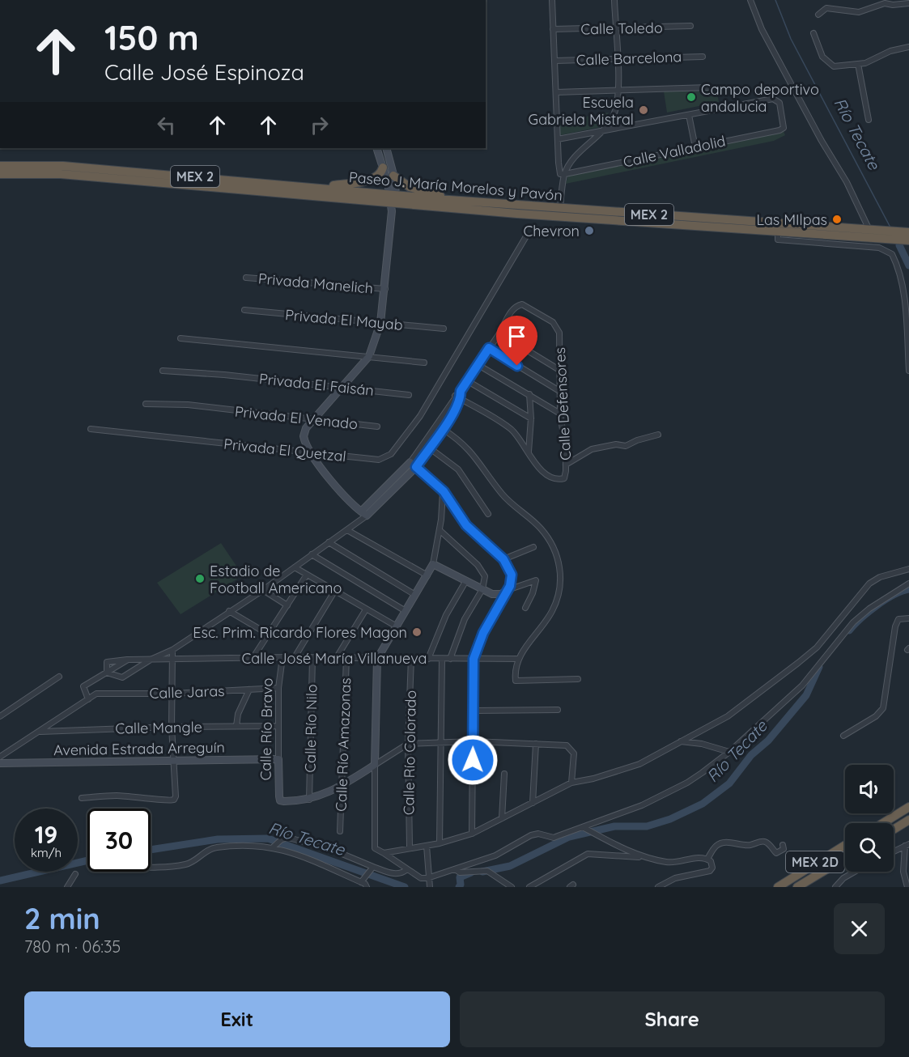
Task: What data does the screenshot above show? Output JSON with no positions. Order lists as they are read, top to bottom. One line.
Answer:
{"streets":{"highway":["MEX 2","Paseo J. María Morelos y Pavón","MEX 2D"],"street":["Calle Toledo","Calle Barcelona","Calle Valladolid","Privada Manelich","Privada El Mayab","Privada El Faisán","Calle Defensores","Privada El Venado","Privada El Quetzal","Calle José María Villanueva","Calle Jaras","Calle Mangle","Calle Río Nilo","Calle Río Bravo","Calle Río Amazonas","Avenida Estrada Arreguín","Calle Río Colorado"]},"crossings":[["Calle José María Villanueva","Calle Río Nilo"],["Calle José María Villanueva","Calle Río Bravo"],["Calle José María Villanueva","Calle Río Amazonas"],["Calle José María Villanueva","Calle Río Colorado"],["Calle Jaras","Calle Río Bravo"],["Calle Mangle","Calle Río Bravo"],["Calle Río Nilo","Calle Río Bravo"],["Calle Río Bravo","Avenida Estrada Arreguín"]],"water":["Río Tecate"],"places":["Campo deportivo andalucia","Escuela Gabriela Mistral","Las MIlpas","Chevron","Estadio de Football Americano","Esc. Prim. Ricardo Flores Magon"],"page":{"turn":["150 m","Calle José Espinoza"],"speed":"19 km/h","limit":"30","heading":["2 min","780 m · 06:35"],"buttons":["Exit","Share"]}}
